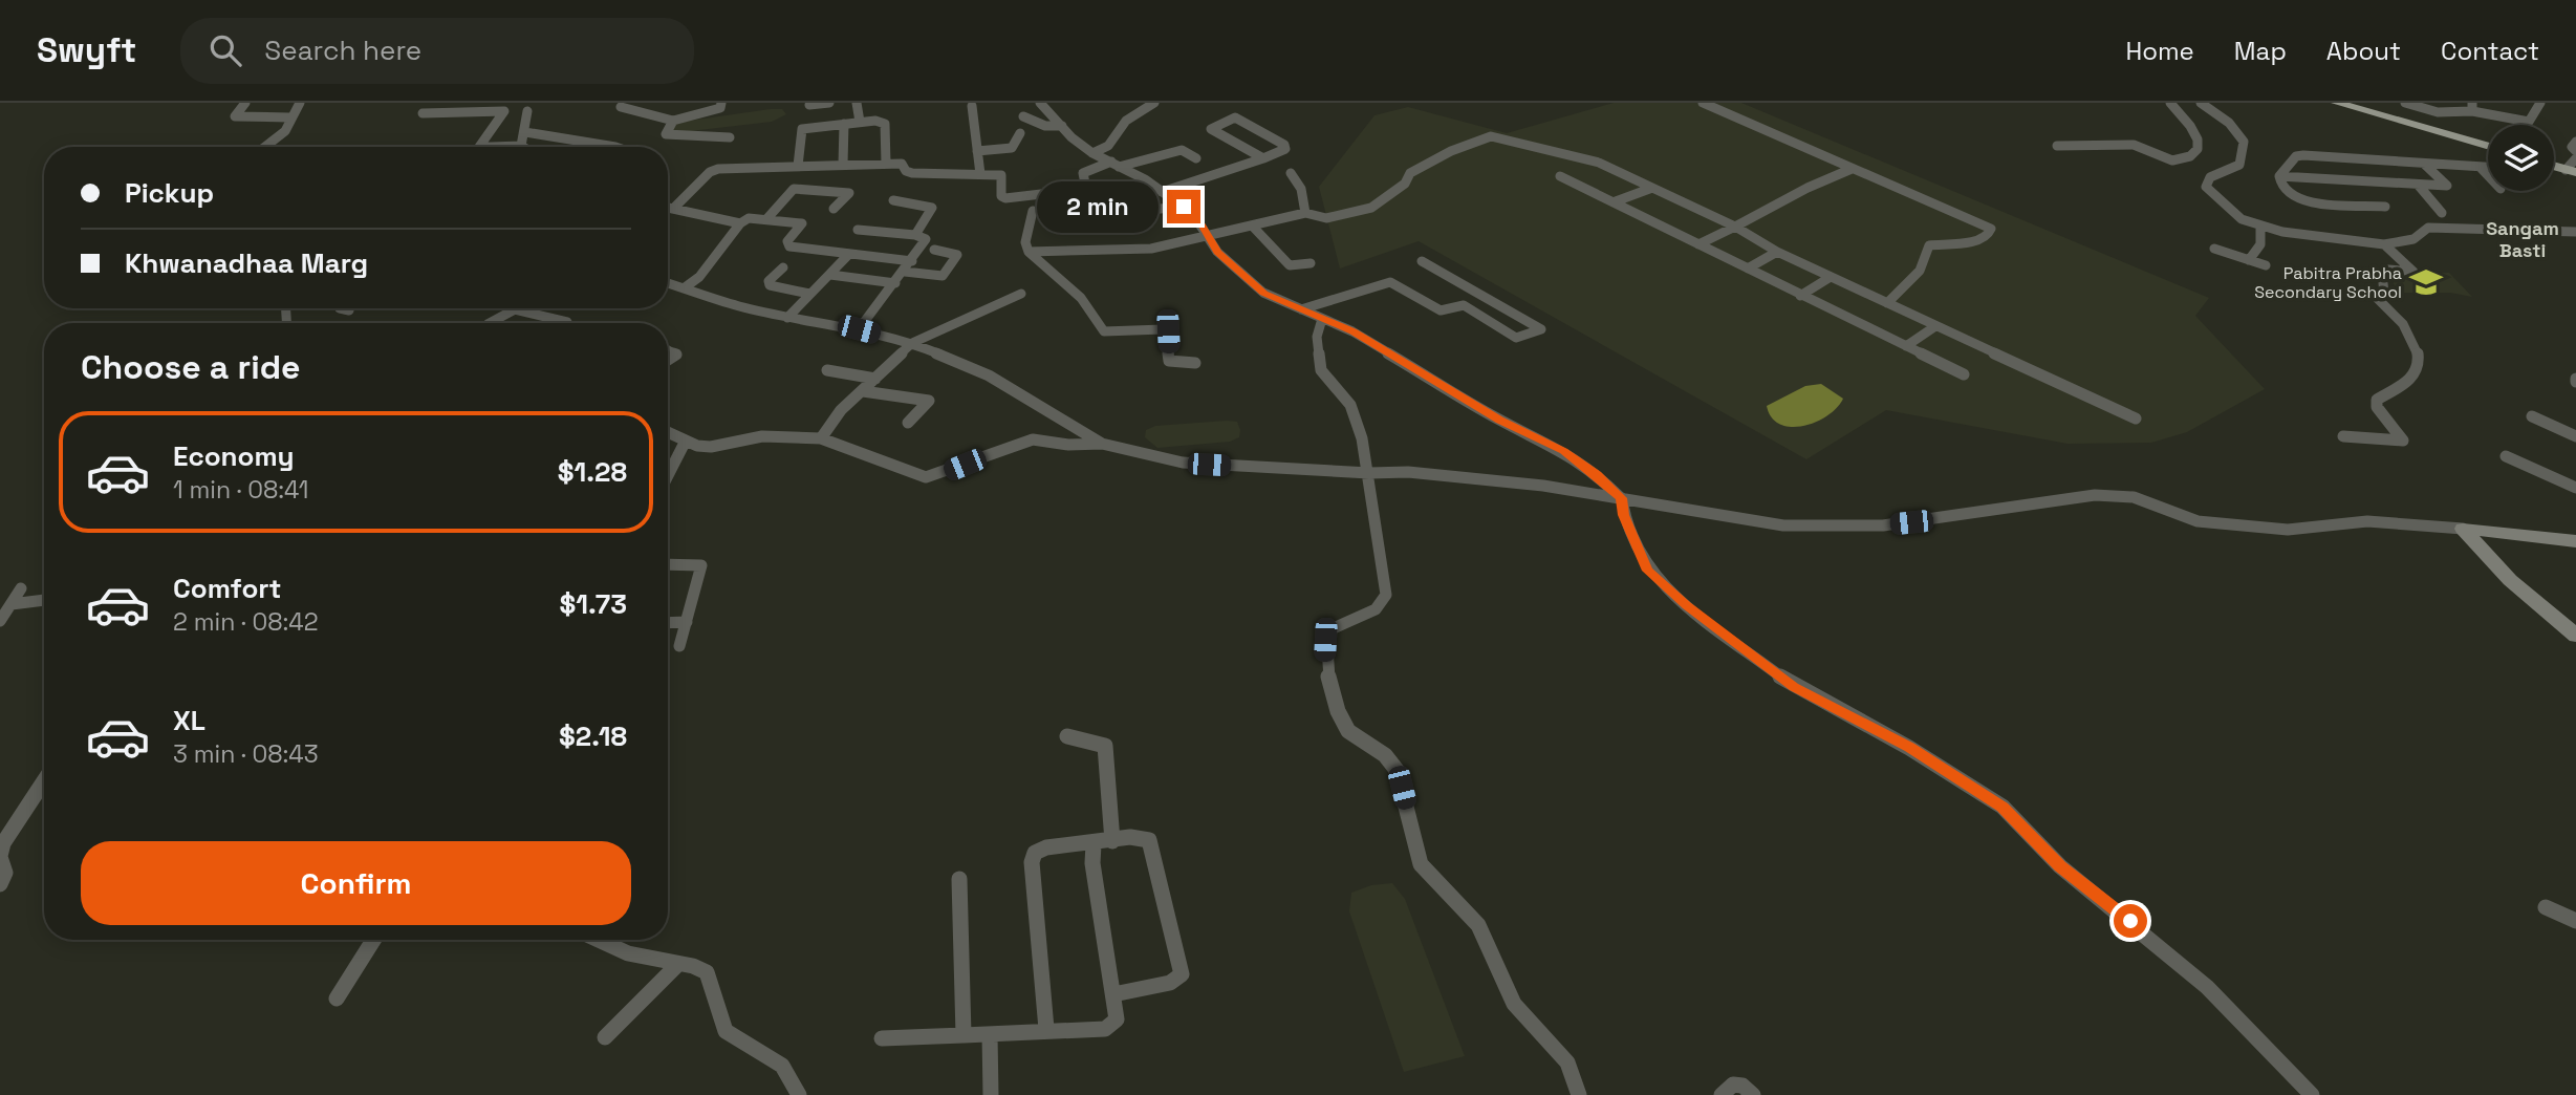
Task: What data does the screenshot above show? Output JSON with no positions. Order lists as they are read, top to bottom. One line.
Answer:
{"districts":["Sangam Basti"],"places":{"school or university":["Pabitra Prabha Secondary School"]},"page":{"header":"Swyft","search":"Search here","nav":["Home","Map","About","Contact"],"banner":["Pickup","Khwanadhaa Marg"],"bubble":"2 min","heading":"Choose a ride","list":[{"name":"Economy","note":"1 min · 08:41","value":"$1.28"},{"name":"Comfort","note":"2 min · 08:42","value":"$1.73"},{"name":"XL","note":"3 min · 08:43","value":"$2.18"}],"buttons":"Confirm"}}
